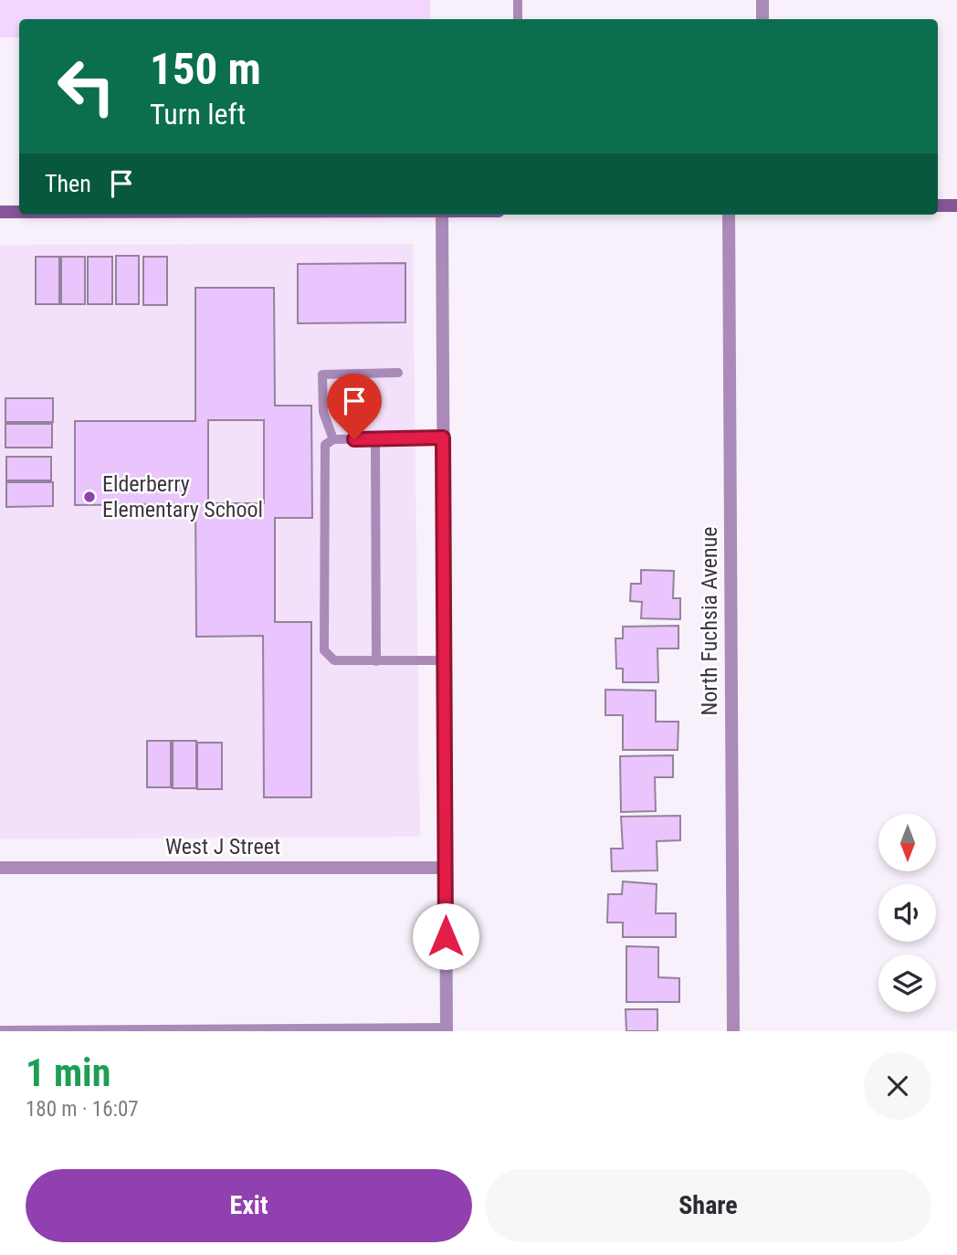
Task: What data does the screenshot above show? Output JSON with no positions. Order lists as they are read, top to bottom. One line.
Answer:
{"streets":{"street":["North Fuchsia Avenue","West J Street"]},"places":["Elderberry Elementary School"],"north":"bottom","page":{"turn":["150 m","Turn left"],"then":"Then","heading":["1 min","180 m · 16:07"],"buttons":["Exit","Share"]}}
